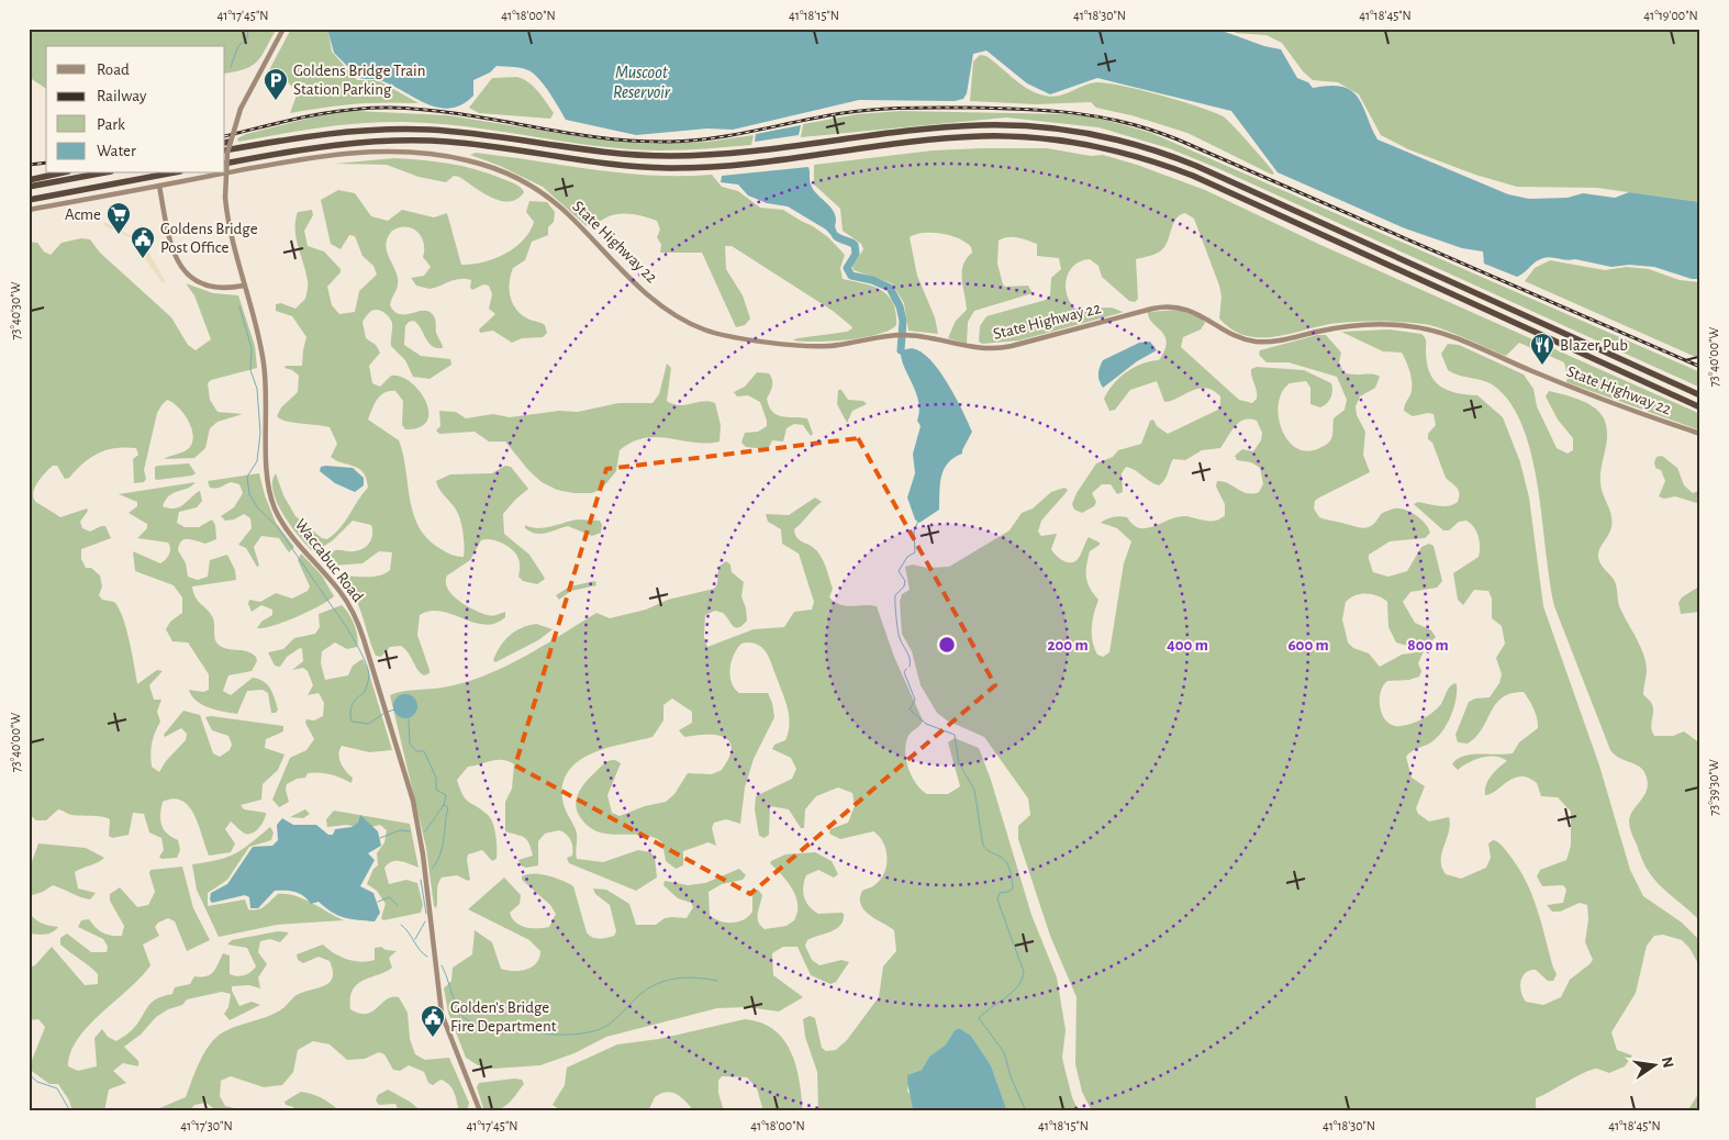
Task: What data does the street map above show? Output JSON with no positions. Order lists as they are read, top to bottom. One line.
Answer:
{"streets":{"main road":["State Highway 22","Waccabuc Road"]},"water":["Muscoot Reservoir"],"places":{"parking":["Goldens Bridge Train Station Parking"],"supermarket":["Acme"],"public building":["Goldens Bridge Post Office","Golden's Bridge Fire Department"],"restaurant":["Blazer Pub"]},"legend":["Road","Railway","Park","Water"],"north":"right","coordinates":["41°17'45\"N","41°18'00\"N","41°18'15\"N","41°18'30\"N","41°18'45\"N","41°19'00\"N","73°40'30\"W","73°40'00\"W","73°39'30\"W","41°17'30\"N"],"rings":["200 m","400 m","600 m","800 m"]}
